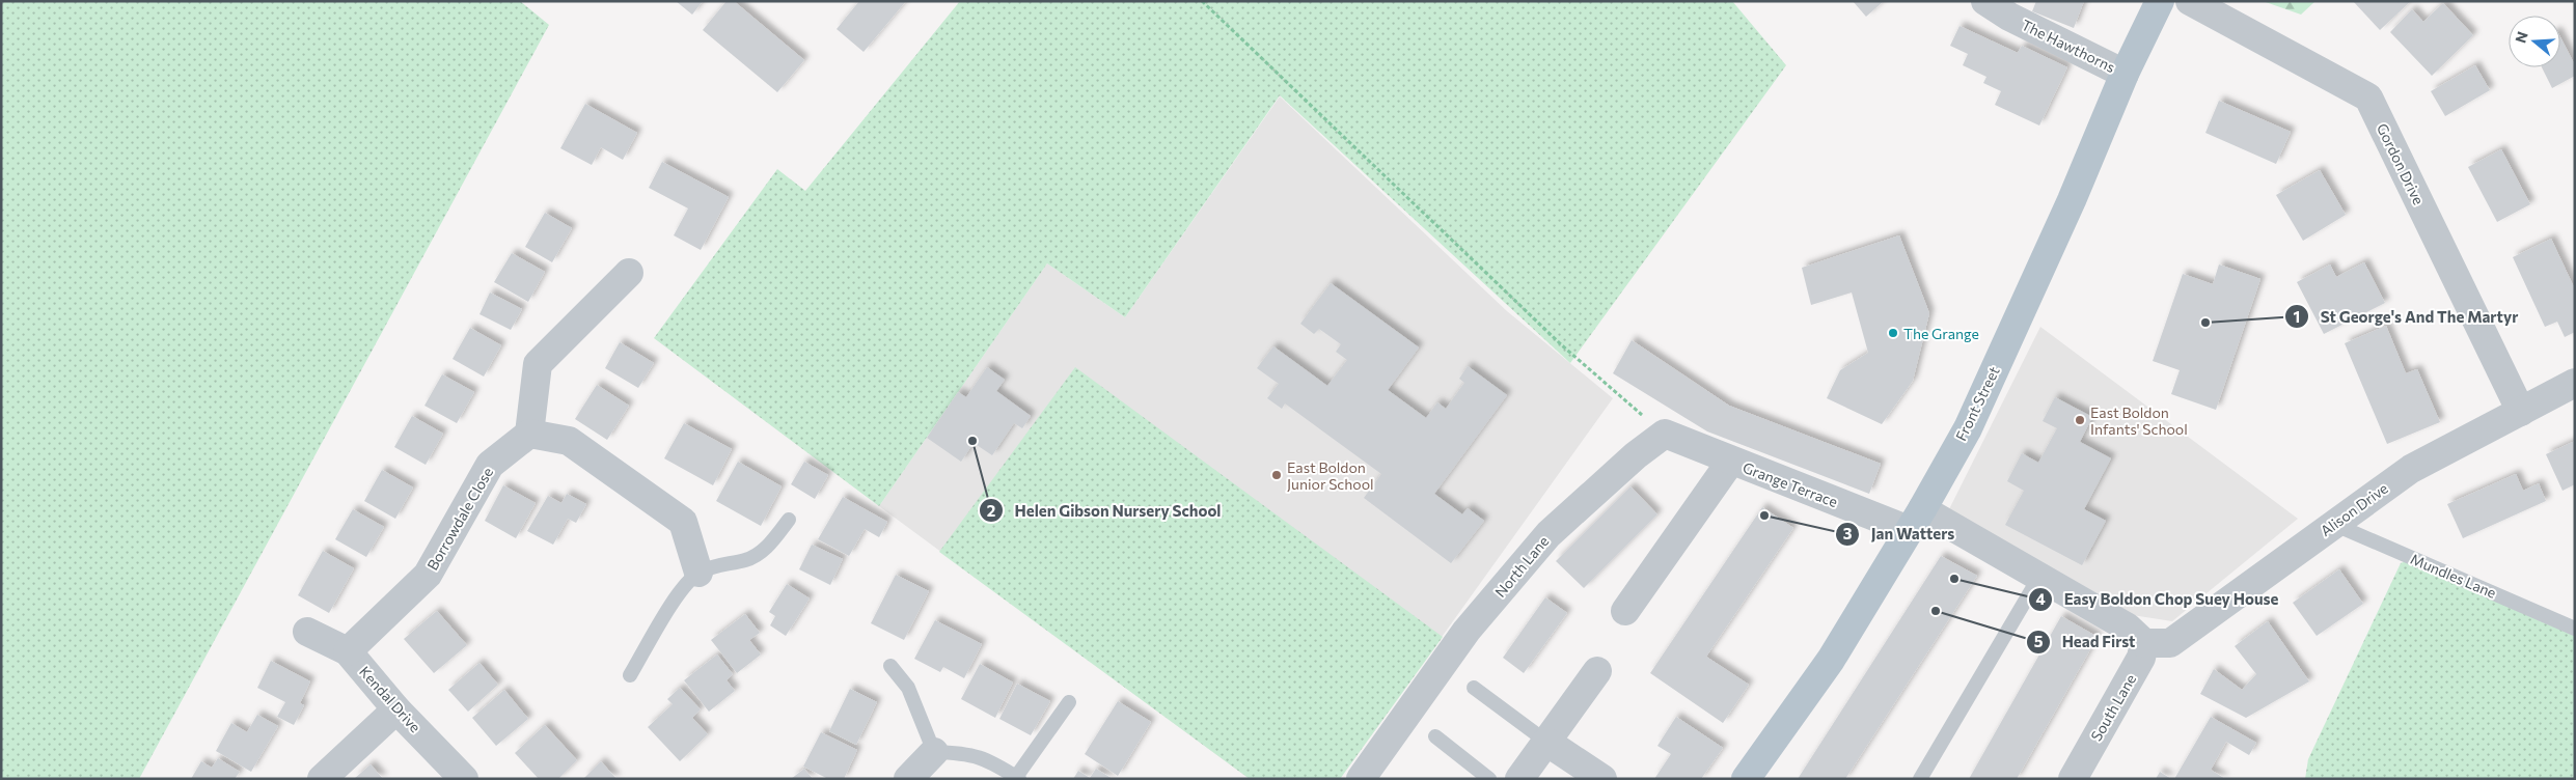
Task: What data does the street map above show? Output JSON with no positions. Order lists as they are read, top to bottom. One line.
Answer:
{"streets":{"main road":["Front Street"],"street":["The Hawthorns","Gordon Drive","Grange Terrace","Alison Drive","Borrowdale Close","North Lane","Kendal Drive","South Lane"],"lane":["Mundles Lane"]},"crossings":[["The Hawthorns","Front Street"],["Gordon Drive","Alison Drive"],["Front Street","Grange Terrace"],["Alison Drive","Mundles Lane"],["Alison Drive","South Lane"],["Borrowdale Close","Kendal Drive"]],"places":["St George's And The Martyr","The Grange","East Boldon Infants' School","Helen Gibson Nursery School","East Boldon Junior School","Jan Watters","Easy Boldon Chop Suey House","Head First"],"north":"left"}
